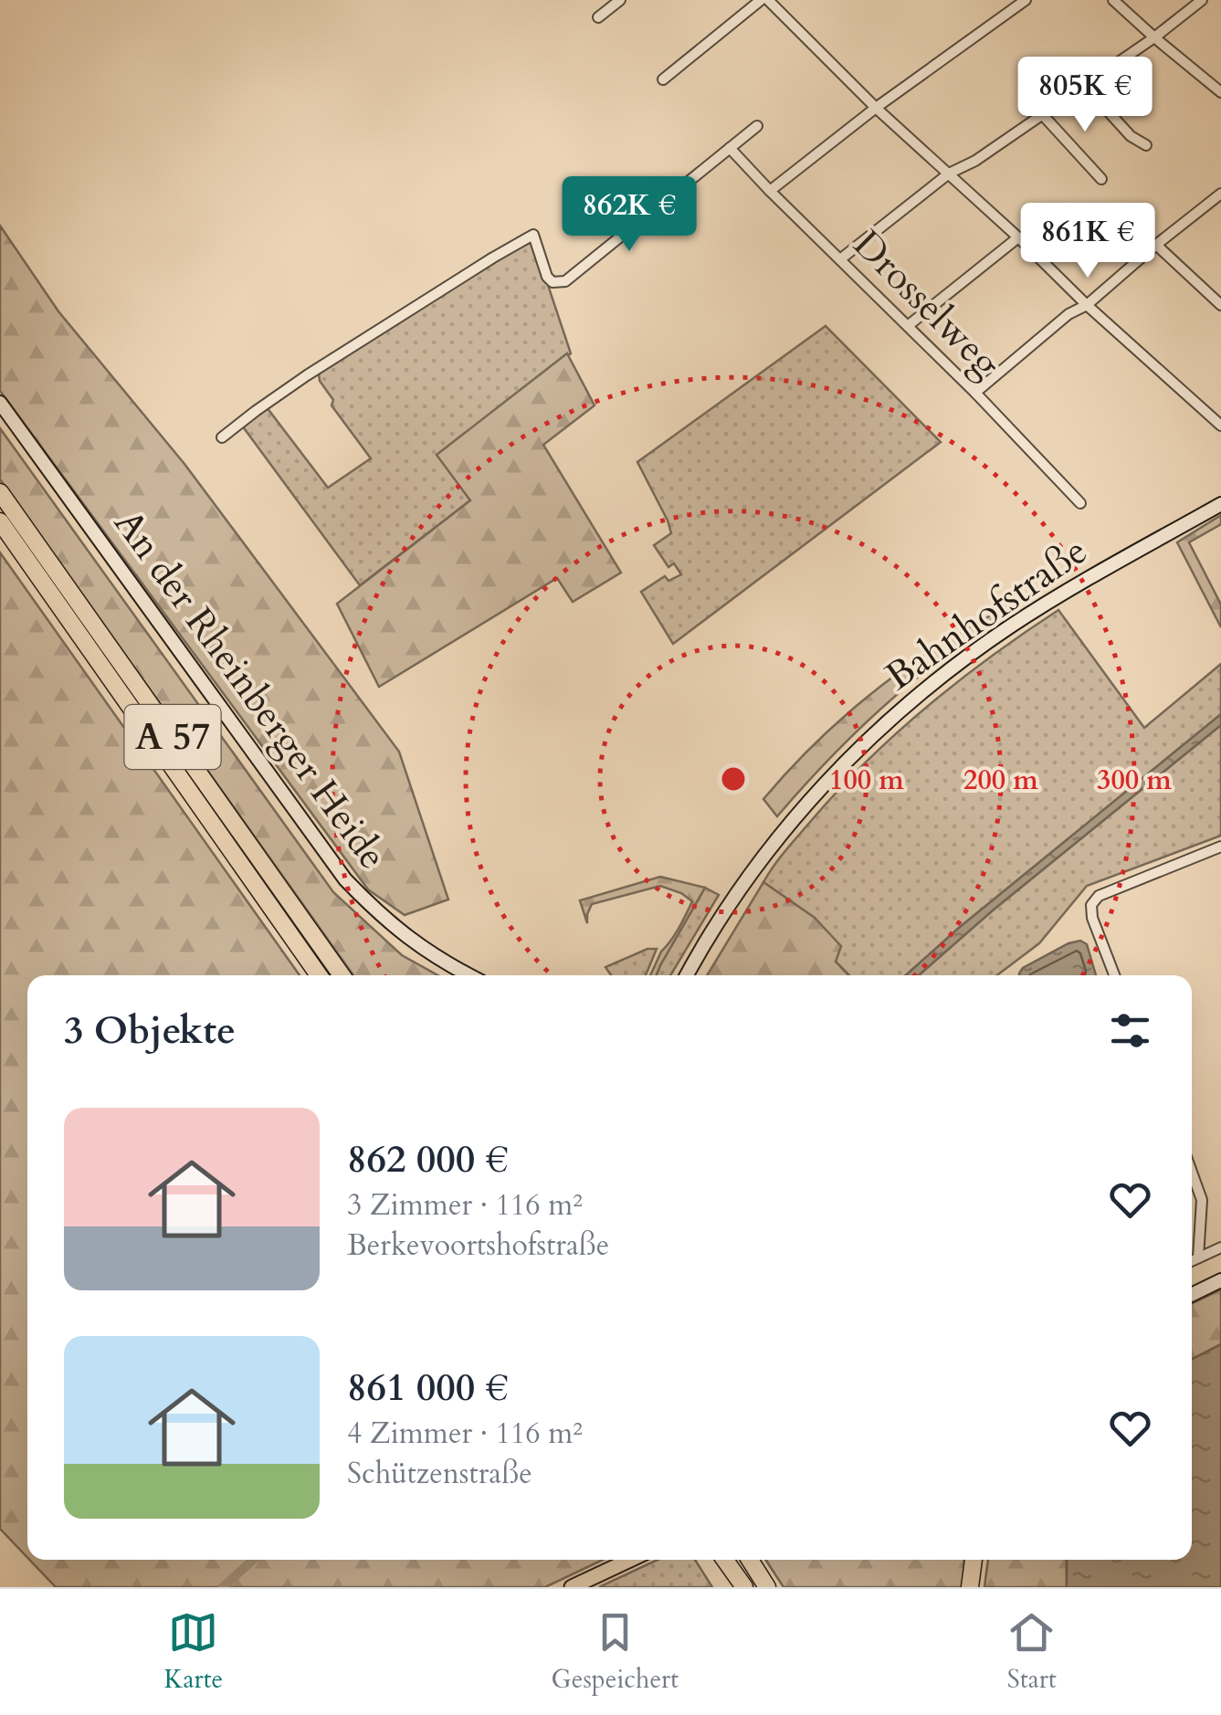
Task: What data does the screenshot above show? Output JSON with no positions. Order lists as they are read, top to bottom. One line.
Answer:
{"streets":{"highway":["A 57"],"street":["Drosselweg","Bahnhofstraße","An der Rheinberger Heide"]},"page":{"price":["805K €","862K €","861K €"],"heading":"3 Objekte","list":[{"name":"862 000 €","note":"3 Zimmer · 116 m² · Berkevoortshofstraße"},{"name":"861 000 €","note":"4 Zimmer · 116 m² · Schützenstraße"}],"tabs":["Karte","Gespeichert","Start"]},"rings":["100 m","200 m","300 m"]}
